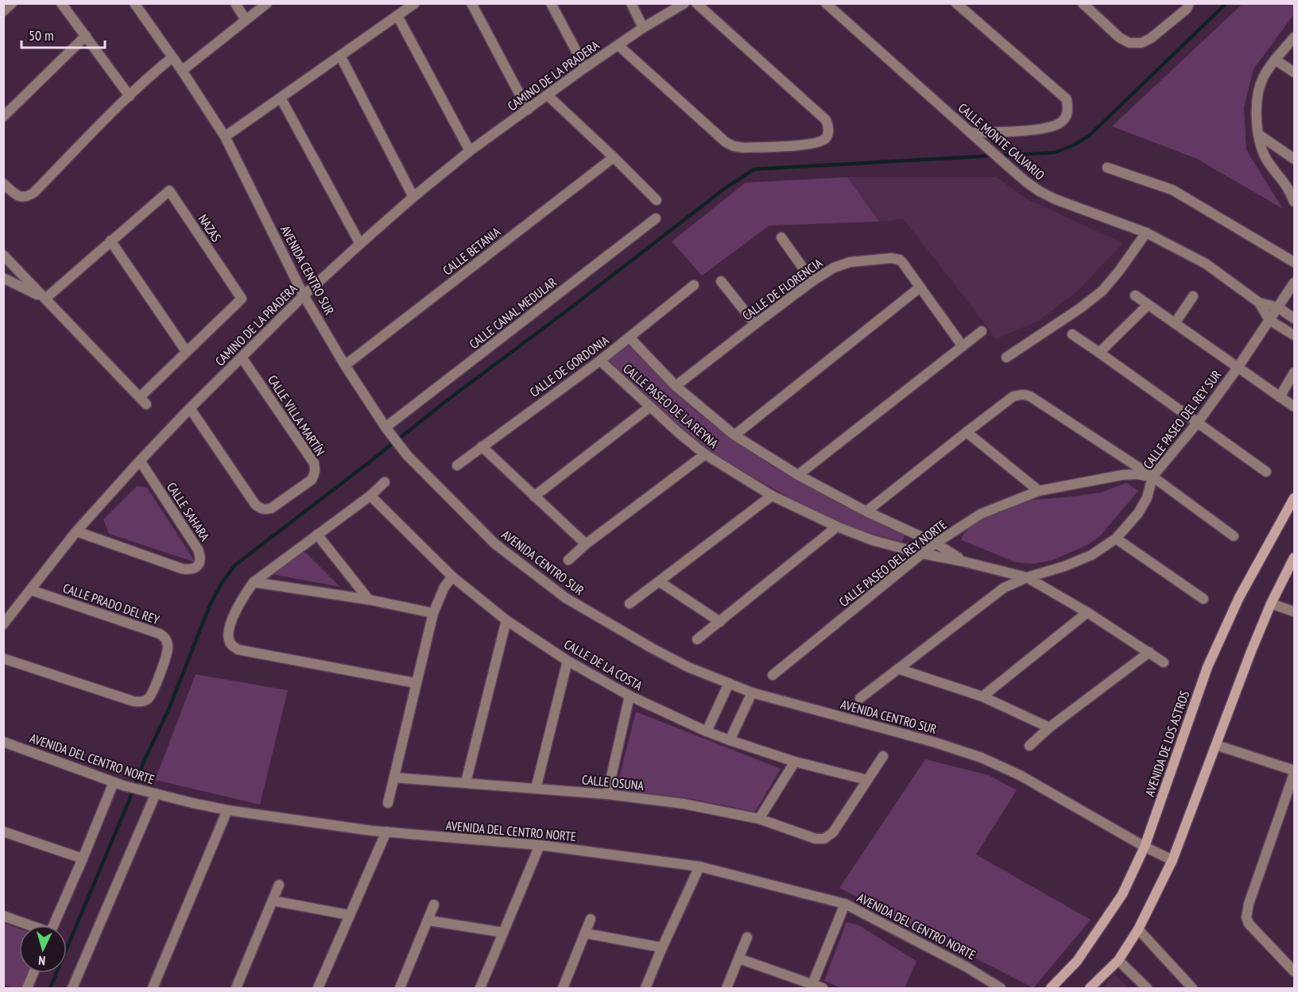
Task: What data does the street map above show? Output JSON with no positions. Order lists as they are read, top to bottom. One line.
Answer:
{"streets":{"main road":["AVENIDA DE LOS ASTROS"],"street":["CAMINO DE LA PRADERA","CALLE MONTE CALVARIO","NAZAS","CALLE BETANIA","AVENIDA CENTRO SUR","CALLE DE FLORENCIA","CALLE CANAL MEDULAR","CALLE DE GORDONIA","CALLE PASEO DE LA REYNA","CALLE VILLA MARTÍN","CALLE PASEO DEL REY SUR","CALLE SAHARA","CALLE PASEO DEL REY NORTE","CALLE PRADO DEL REY","CALLE DE LA COSTA","AVENIDA DEL CENTRO NORTE","CALLE OSUNA"]},"crossings":[["CAMINO DE LA PRADERA","AVENIDA CENTRO SUR"],["CAMINO DE LA PRADERA","CALLE VILLA MARTÍN"],["CAMINO DE LA PRADERA","CALLE SAHARA"],["CAMINO DE LA PRADERA","CALLE PRADO DEL REY"],["CALLE MONTE CALVARIO","CALLE PASEO DEL REY SUR"],["CALLE BETANIA","AVENIDA CENTRO SUR"],["AVENIDA CENTRO SUR","CALLE CANAL MEDULAR"],["AVENIDA CENTRO SUR","AVENIDA DE LOS ASTROS"],["CALLE DE FLORENCIA","CALLE PASEO DE LA REYNA"],["CALLE DE GORDONIA","CALLE PASEO DE LA REYNA"],["CALLE PASEO DE LA REYNA","CALLE PASEO DEL REY SUR"],["CALLE PASEO DE LA REYNA","CALLE PASEO DEL REY NORTE"],["CALLE PASEO DEL REY SUR","CALLE PASEO DEL REY NORTE"],["CALLE DE LA COSTA","CALLE OSUNA"]],"scale_bar":"50 m","north":"bottom"}
